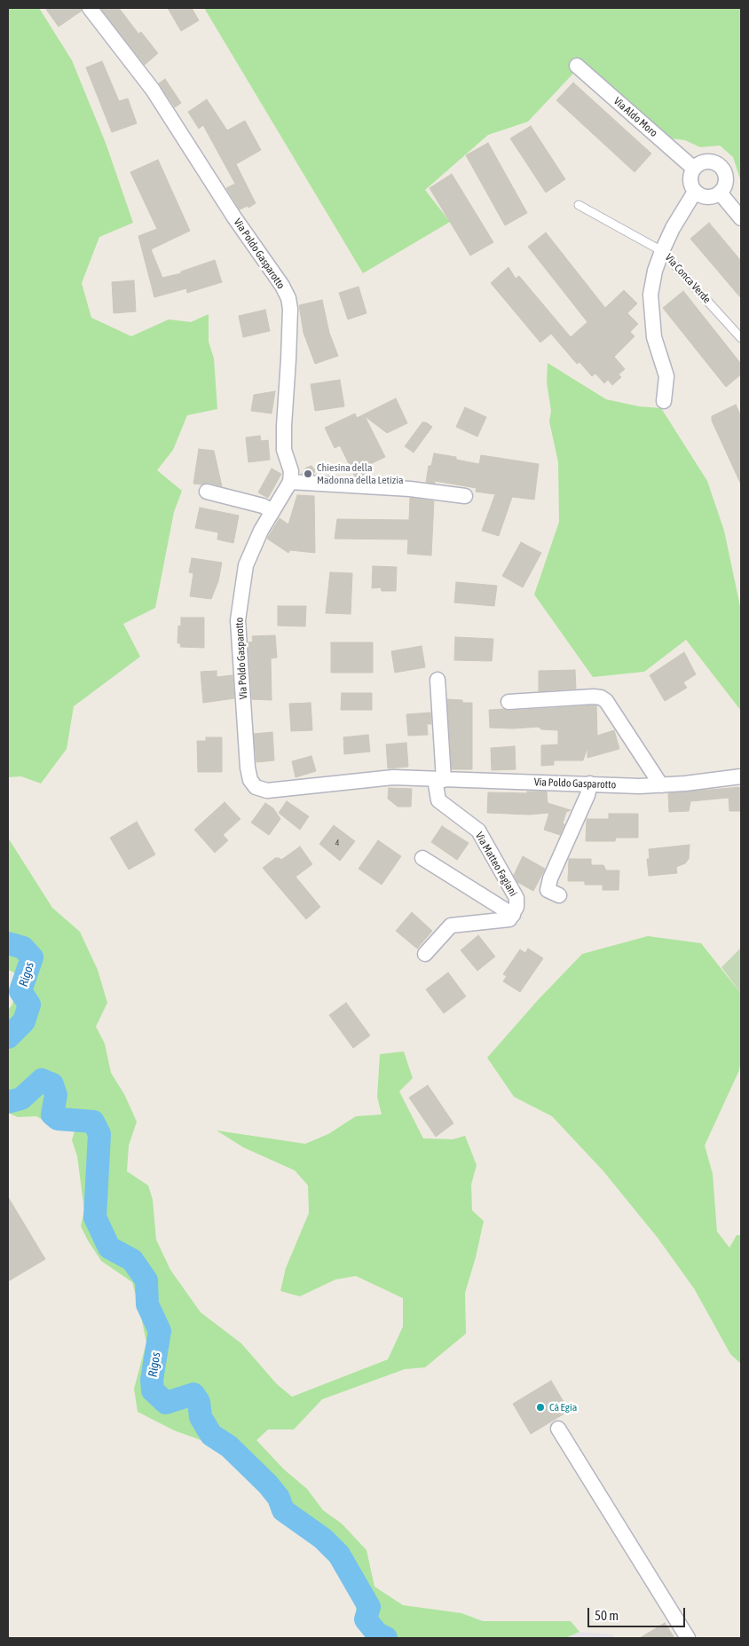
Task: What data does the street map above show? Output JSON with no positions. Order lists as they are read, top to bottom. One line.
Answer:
{"streets":{"street":["Via Aldo Moro","Via Poldo Gasparotto","Via Matteo Fagiani"],"lane":["Via Conca Verde"]},"crossings":[["Via Poldo Gasparotto","Via Matteo Fagiani"]],"water":["Rigos"],"places":["Chiesina della Madonna della Letizia","Cà Egia"],"house_numbers":["4"],"scale_bar":"50 m"}
